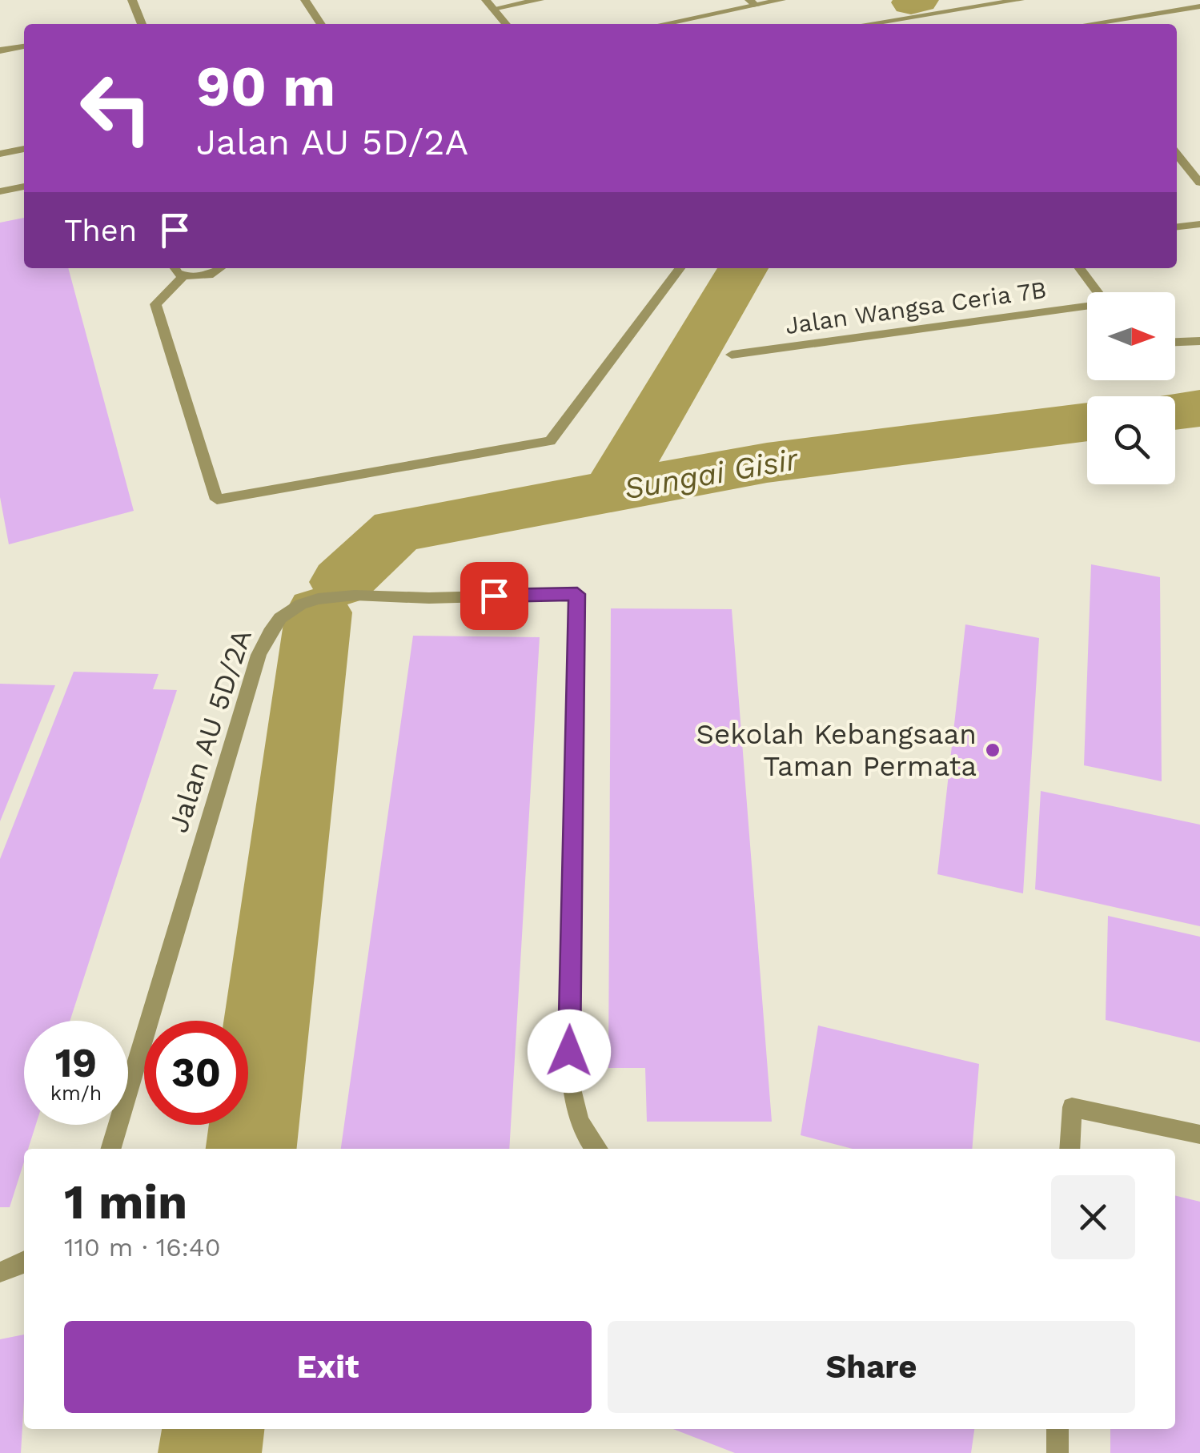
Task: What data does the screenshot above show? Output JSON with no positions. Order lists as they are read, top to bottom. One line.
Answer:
{"streets":{"street":["Jalan Wangsa Ceria 7B","Jalan AU 5D/2A"]},"water":["Sungai Gisir"],"places":["Sekolah Kebangsaan Taman Permata"],"north":"right","page":{"turn":["90 m","Jalan AU 5D/2A"],"then":"Then","speed":"19 km/h","limit":"30","heading":["1 min","110 m · 16:40"],"buttons":["Exit","Share"]}}
